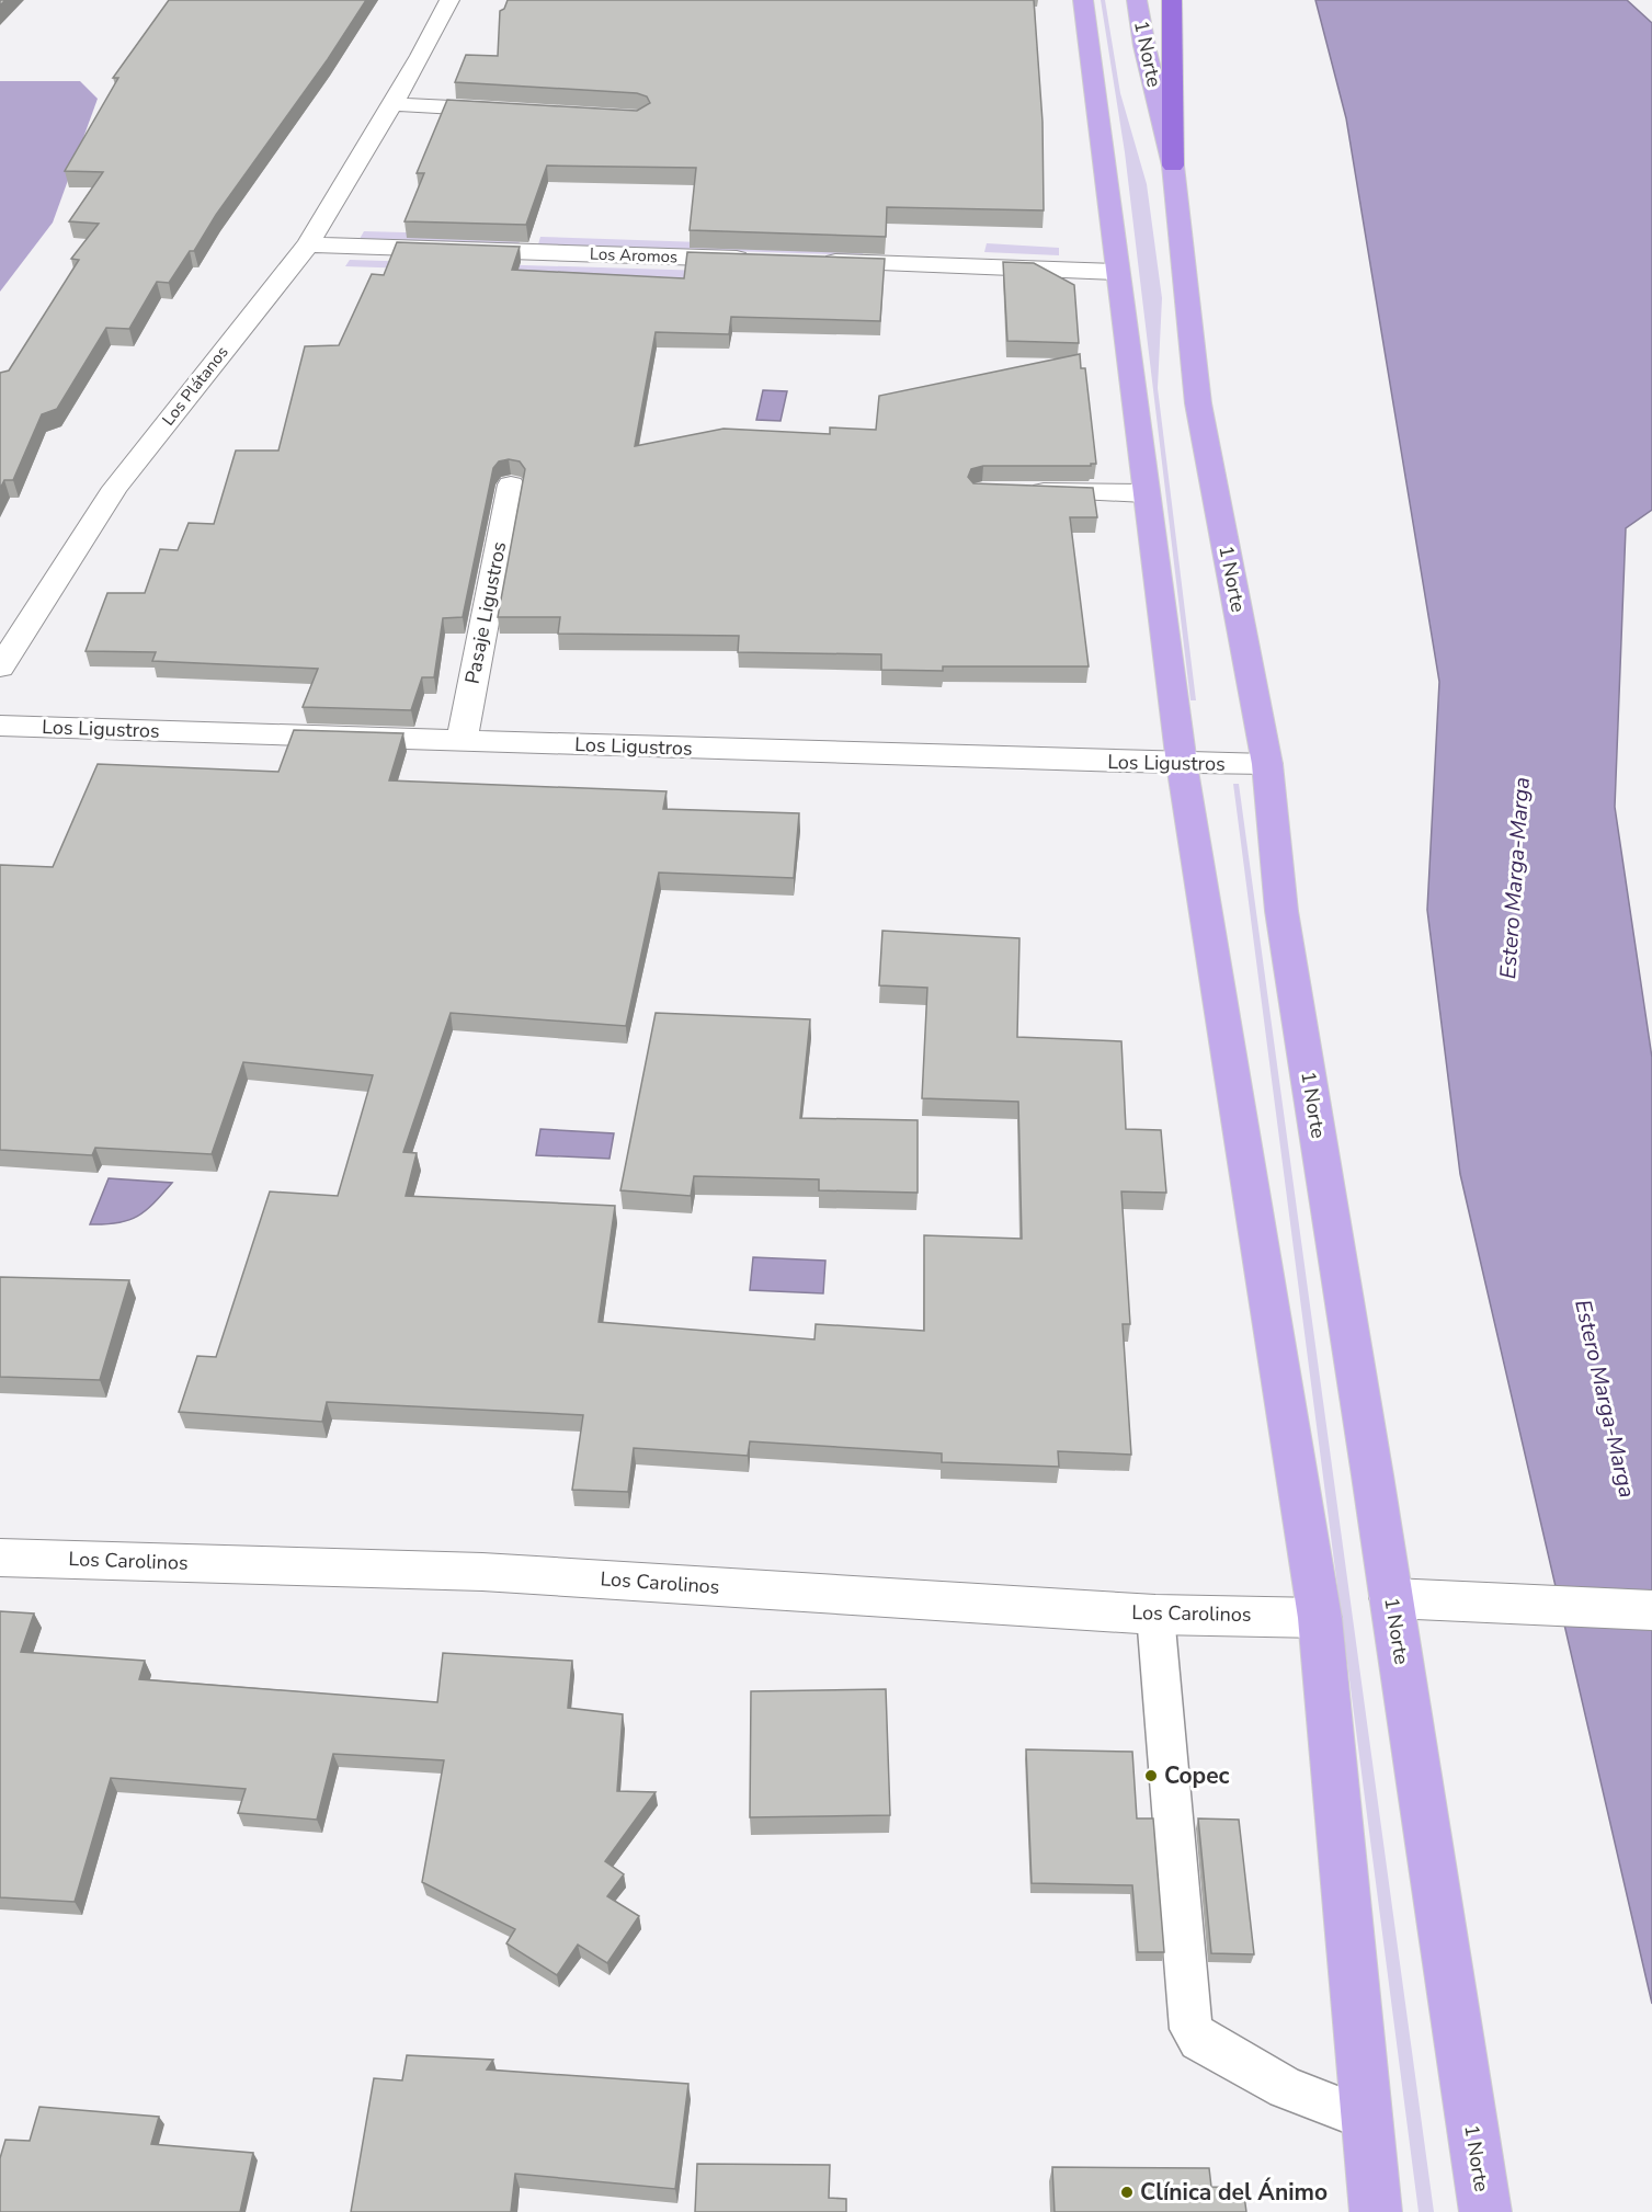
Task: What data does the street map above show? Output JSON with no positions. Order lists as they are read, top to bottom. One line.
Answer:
{"streets":{"main road":["1 Norte"],"street":["Los Aromos","Los Plátanos","Pasaje Ligustros","Los Ligustros","Los Carolinos"]},"crossings":[["1 Norte","Los Ligustros"],["Los Aromos","Los Plátanos"],["Pasaje Ligustros","Los Ligustros"]],"water":["Estero Marga-Marga"],"places":["Copec","Clínica del Ánimo"]}
